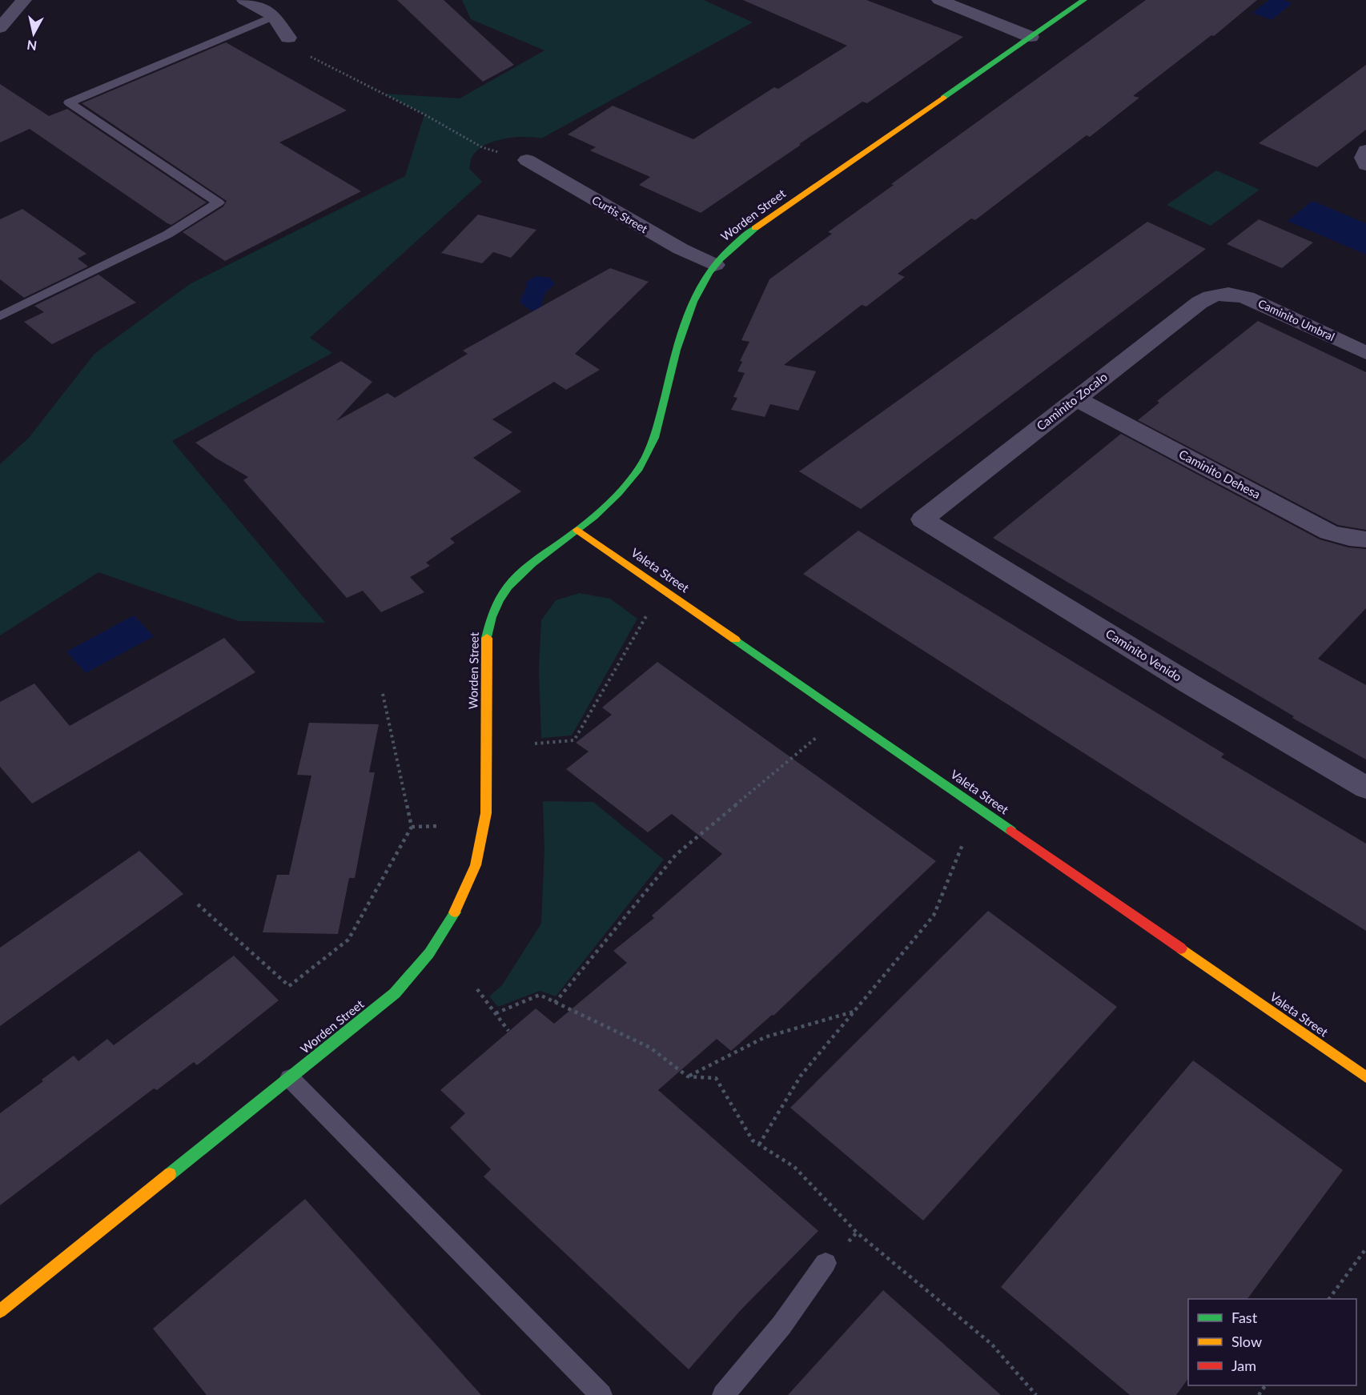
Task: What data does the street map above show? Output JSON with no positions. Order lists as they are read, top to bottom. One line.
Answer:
{"streets":{"street":["Curtis Street","Worden Street","Caminito Umbral","Caminito Zocalo","Caminito Dehesa","Valeta Street","Caminito Venido"]},"crossings":[["Curtis Street","Worden Street"],["Worden Street","Valeta Street"],["Caminito Umbral","Caminito Zocalo"],["Caminito Zocalo","Caminito Dehesa"],["Caminito Zocalo","Caminito Venido"]],"legend":["Fast","Slow","Jam"],"north":"bottom"}
